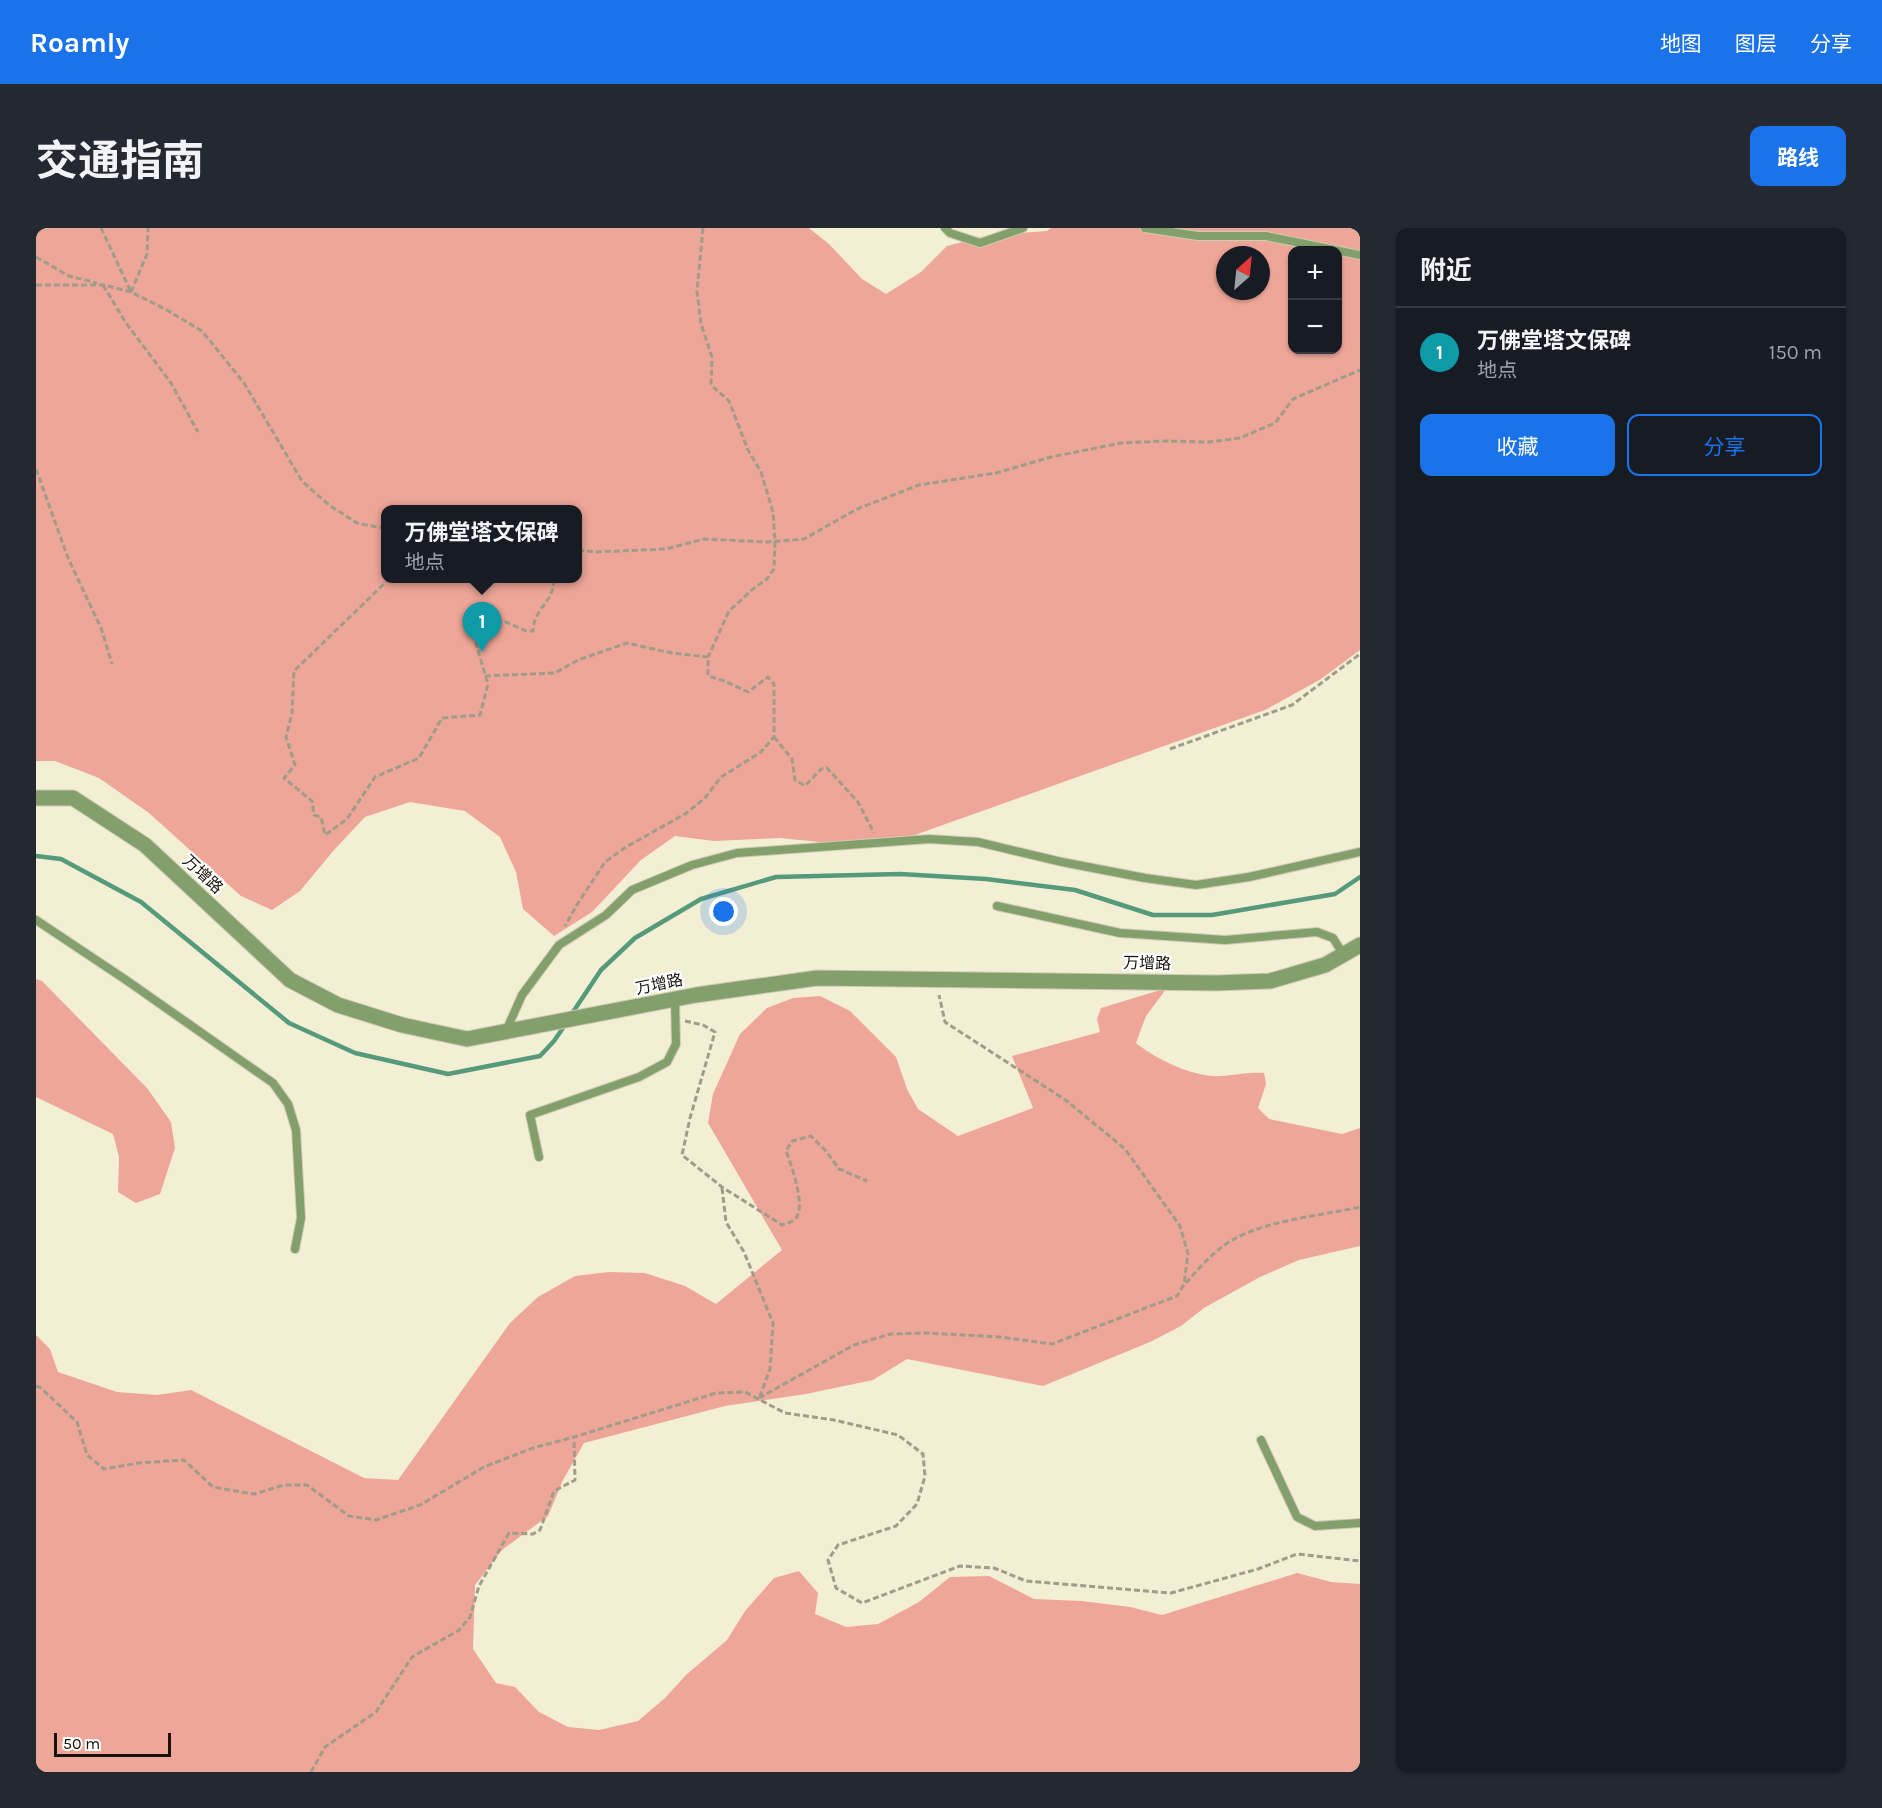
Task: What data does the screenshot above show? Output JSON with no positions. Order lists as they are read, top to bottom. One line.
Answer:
{"streets":{"street":["万增路"]},"scale_bar":"50 m","north":"top right","page":{"header":"Roamly","nav":["地图","图层","分享"],"title":"交通指南","buttons":["路线",["收藏","分享"]],"heading":"附近","map_buttons":["+","−"],"list":[{"mark":"1","name":"万佛堂塔文保碑","note":"地点","value":"150 m"}],"popup":["万佛堂塔文保碑","地点"],"pins":"1","scale":"50 m"}}
